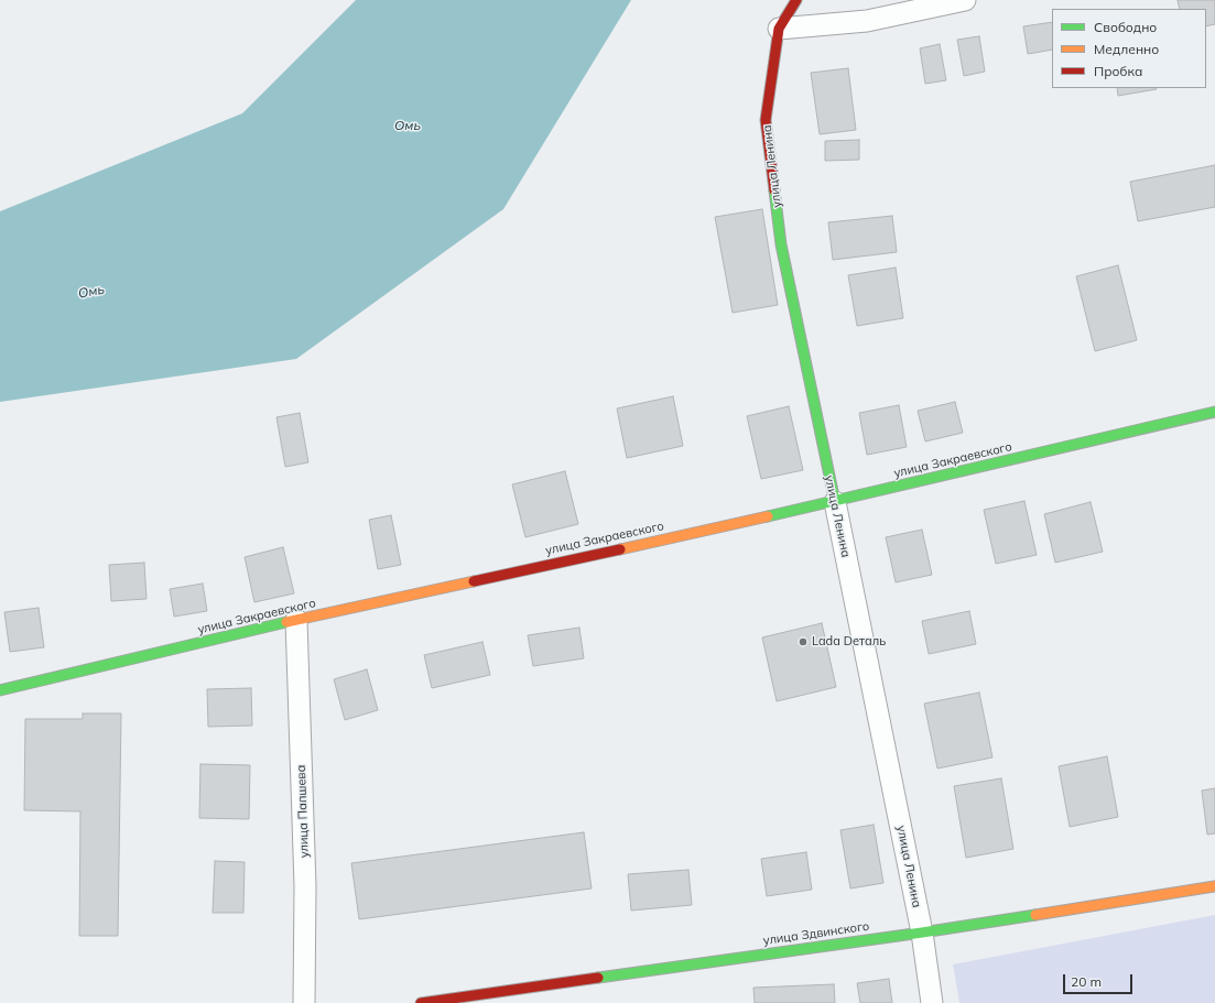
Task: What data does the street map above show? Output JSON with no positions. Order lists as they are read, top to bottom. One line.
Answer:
{"streets":{"street":["улица Ленина","улица Закраевского","улица Папшева","улица Здвинского"]},"crossings":[["улица Ленина","улица Закраевского"],["улица Ленина","улица Здвинского"],["улица Закраевского","улица Папшева"]],"water":["Омь"],"places":["Lada Dеталь"],"legend":["Свободно","Медленно","Пробка"],"scale_bar":"20 m"}
